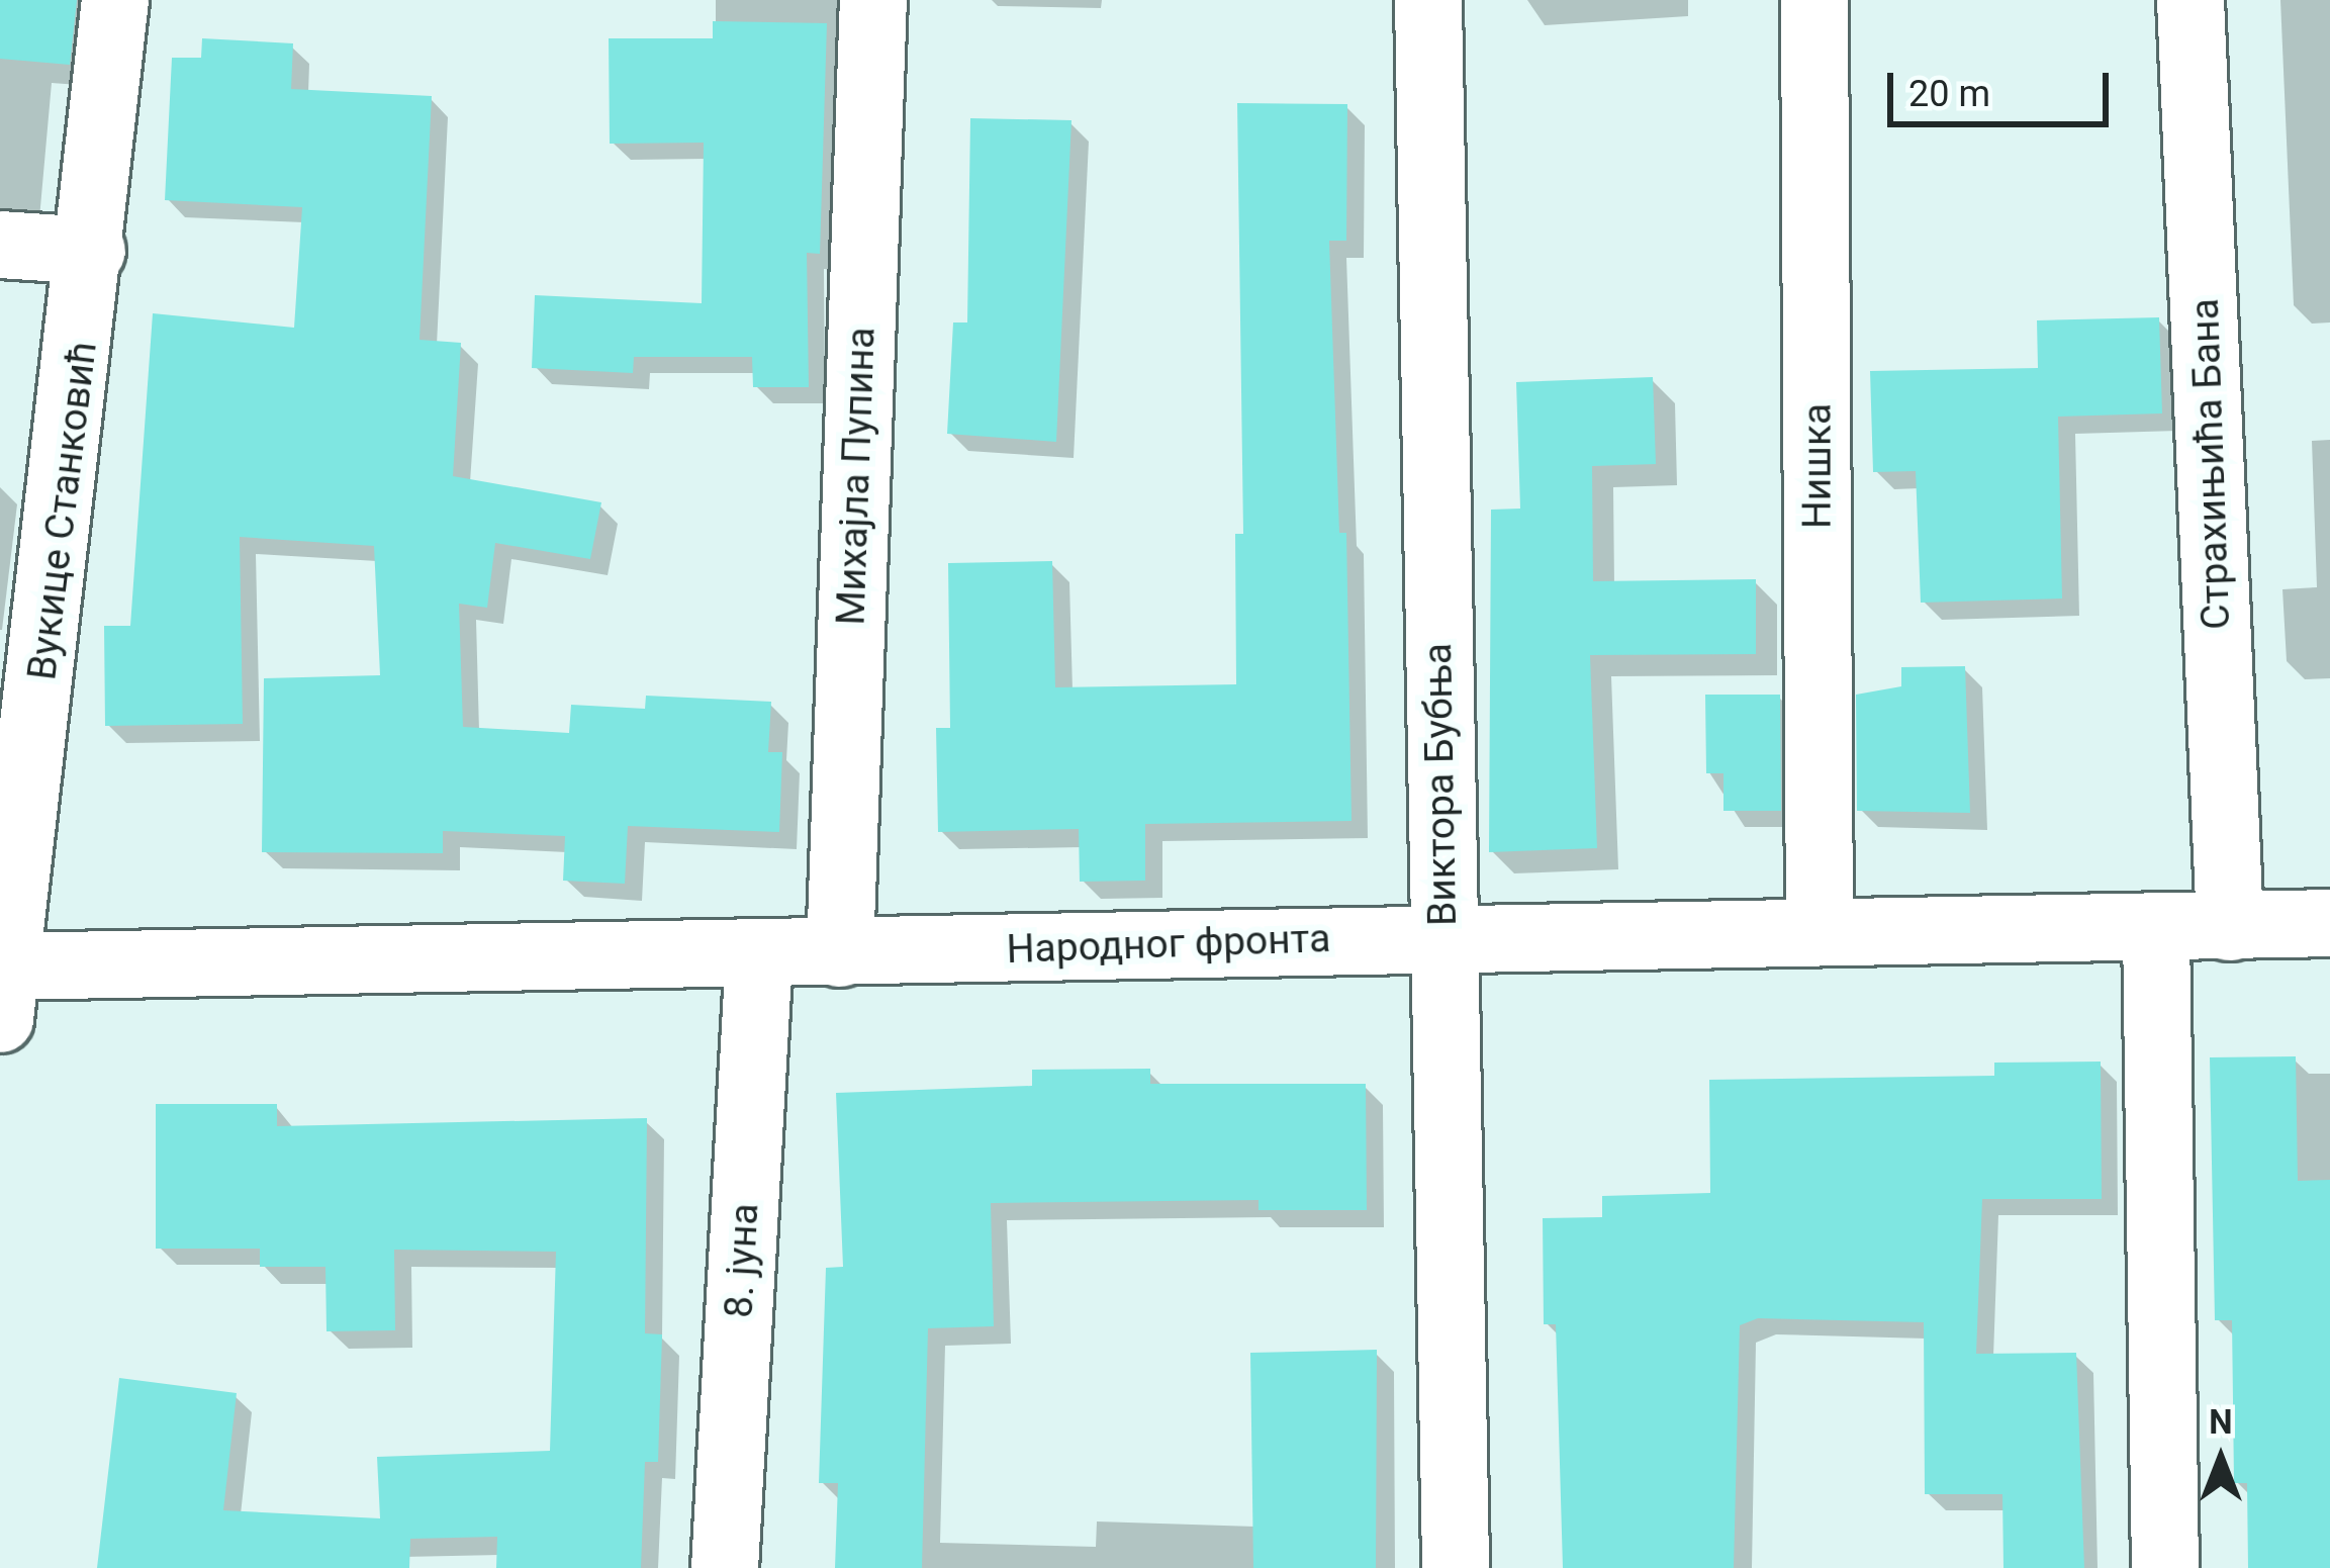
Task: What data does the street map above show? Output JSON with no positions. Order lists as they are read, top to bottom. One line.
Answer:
{"streets":{"street":["Страхињића Бана","Нишка","Михајла Пупина","Вукице Станковић","Виктора Бубња","Народног фронта","8. јуна"]},"crossings":[["Страхињића Бана","Народног фронта"],["Нишка","Народног фронта"],["Михајла Пупина","Народног фронта"],["Вукице Станковић","Народног фронта"],["Виктора Бубња","Народног фронта"],["Народног фронта","8. јуна"]],"scale_bar":"20 m","north":"top"}
